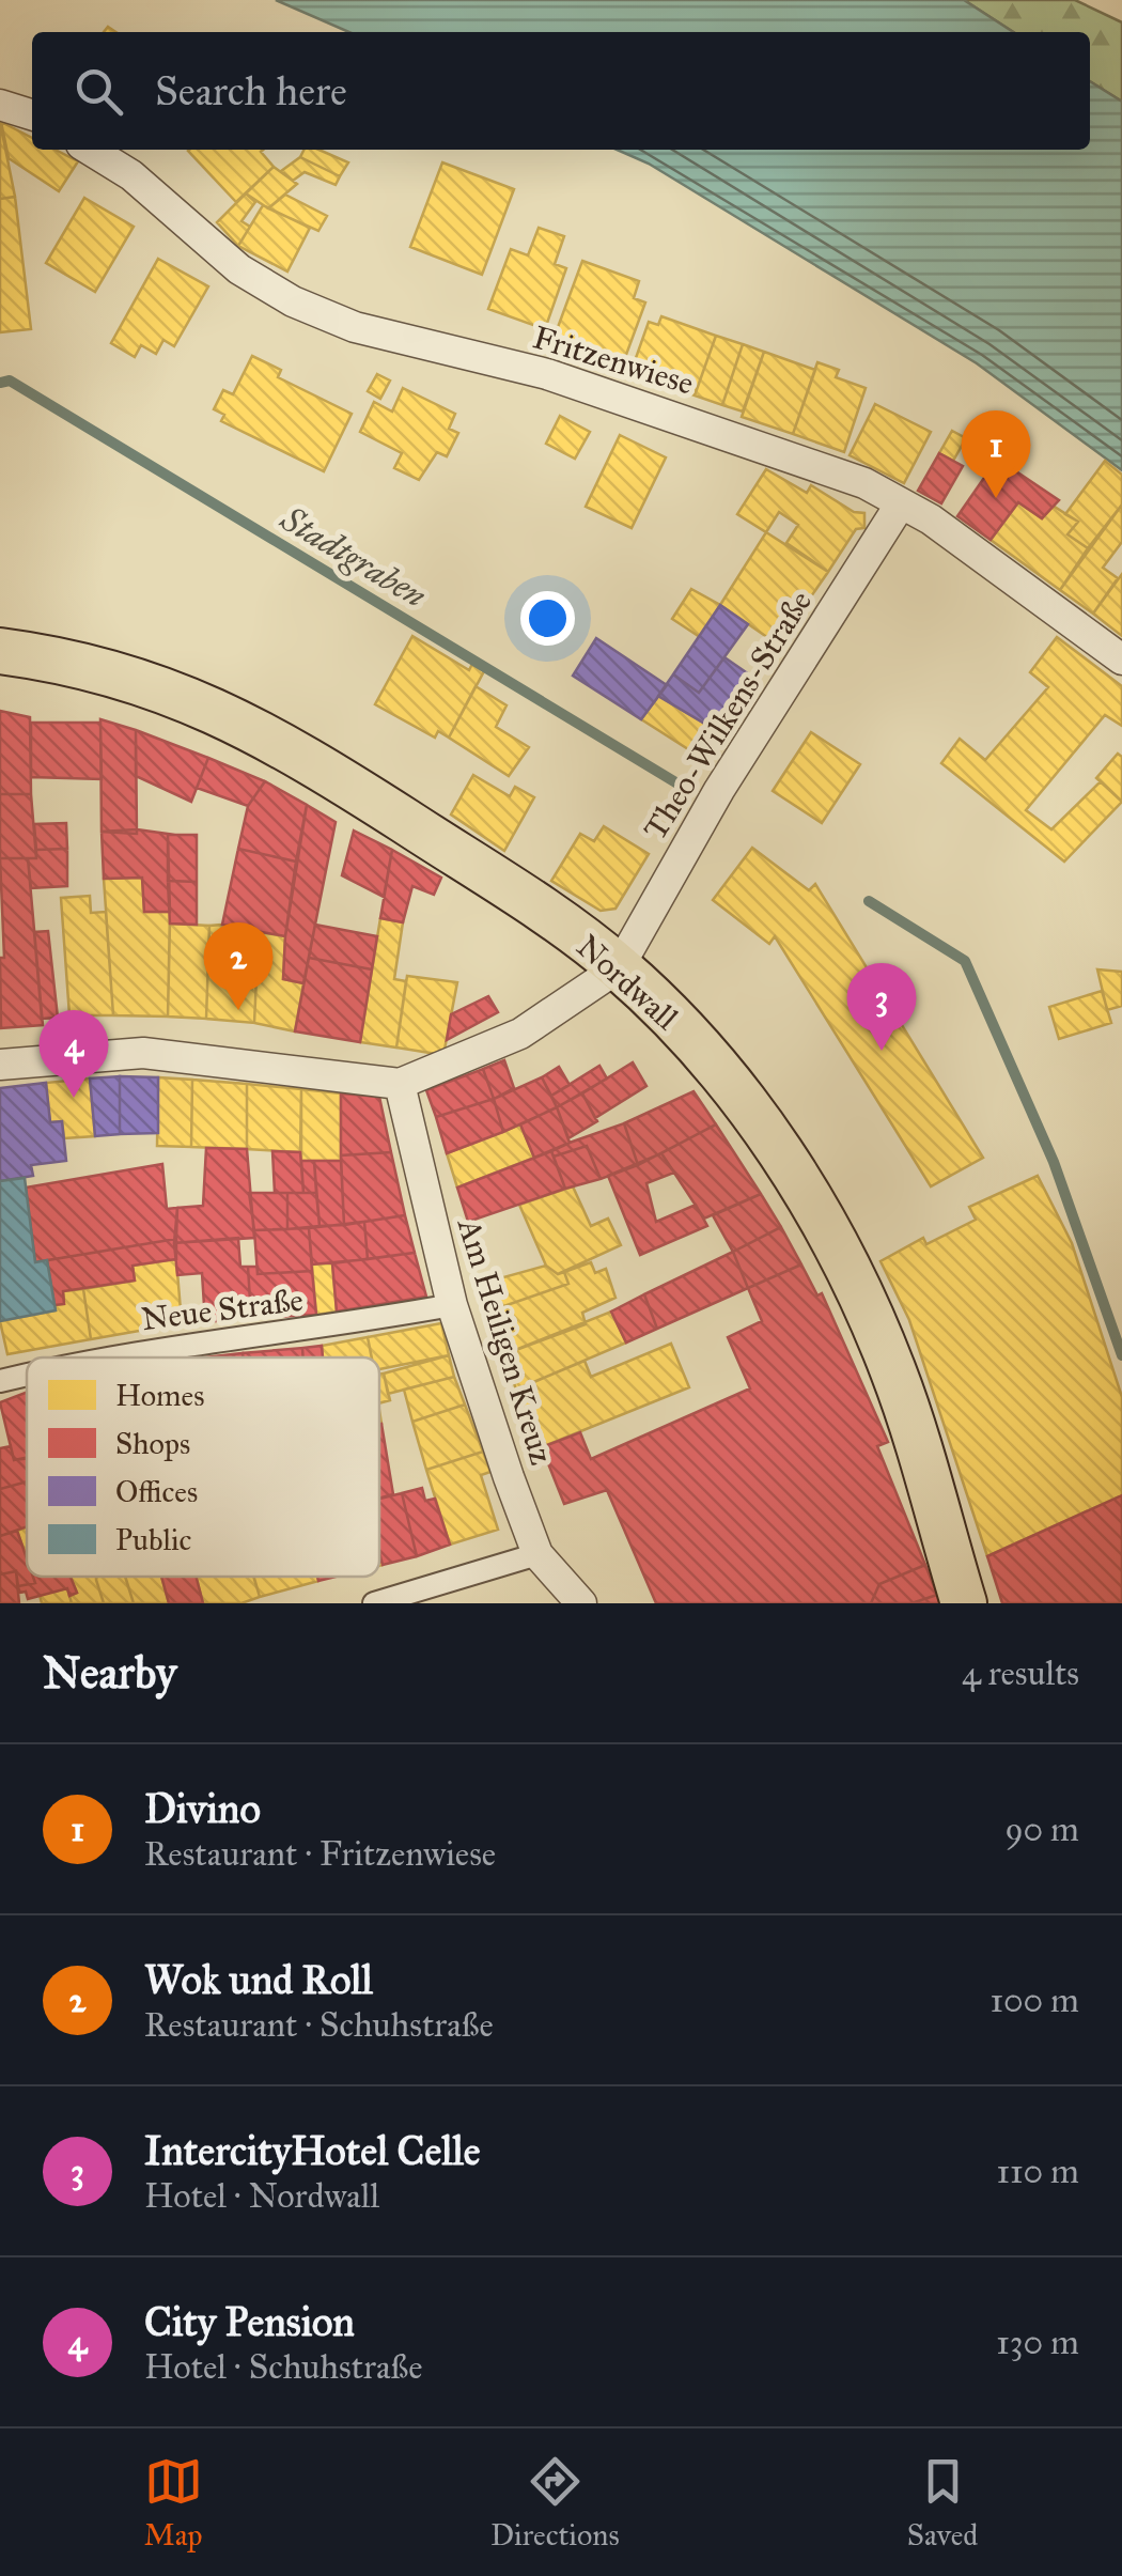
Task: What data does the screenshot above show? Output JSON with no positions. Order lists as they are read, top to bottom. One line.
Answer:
{"streets":{"main road":["Nordwall"],"street":["Fritzenwiese","Theo-Wilkens-Straße","Neue Straße","Am Heiligen Kreuz"]},"crossings":[["Fritzenwiese","Theo-Wilkens-Straße"],["Theo-Wilkens-Straße","Nordwall"],["Neue Straße","Am Heiligen Kreuz"]],"water":["Stadtgraben"],"legend":["Homes","Shops","Offices","Public"],"page":{"search":"Search here","pins":["1","2","3","4"],"heading":["Nearby","4 results"],"list":[{"mark":"1","name":"Divino","note":"Restaurant · Fritzenwiese","value":"90 m"},{"mark":"2","name":"Wok und Roll","note":"Restaurant · Schuhstraße","value":"100 m"},{"mark":"3","name":"IntercityHotel Celle","note":"Hotel · Nordwall","value":"110 m"},{"mark":"4","name":"City Pension","note":"Hotel · Schuhstraße","value":"130 m"}],"nav":["Map","Directions","Saved"]}}
